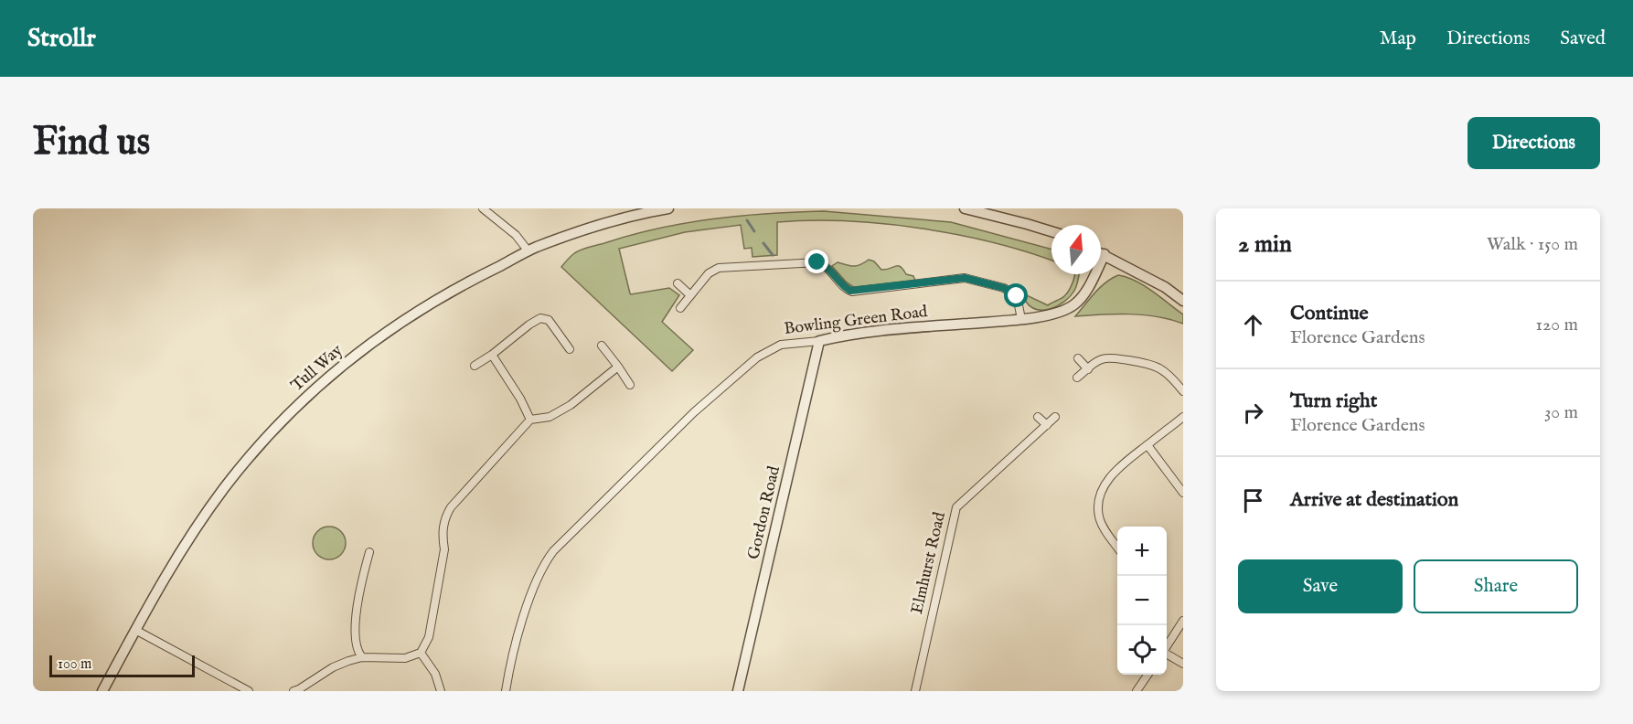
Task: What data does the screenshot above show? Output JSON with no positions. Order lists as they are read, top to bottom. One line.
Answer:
{"streets":{"street":["Bowling Green Road","Tull Way","Gordon Road","Elmhurst Road"]},"crossings":[["Bowling Green Road","Gordon Road"]],"scale_bar":"100 m","north":"top","page":{"header":"Strollr","nav":["Map","Directions","Saved"],"buttons":["Directions",["Save","Share"]],"title":"Find us","heading":["2 min","Walk · 150 m"],"list":[["Continue","Florence Gardens","120 m"],["Turn right","Florence Gardens","30 m"],"Arrive at destination"],"map_buttons":["+","−"],"scale":"100 m"}}
